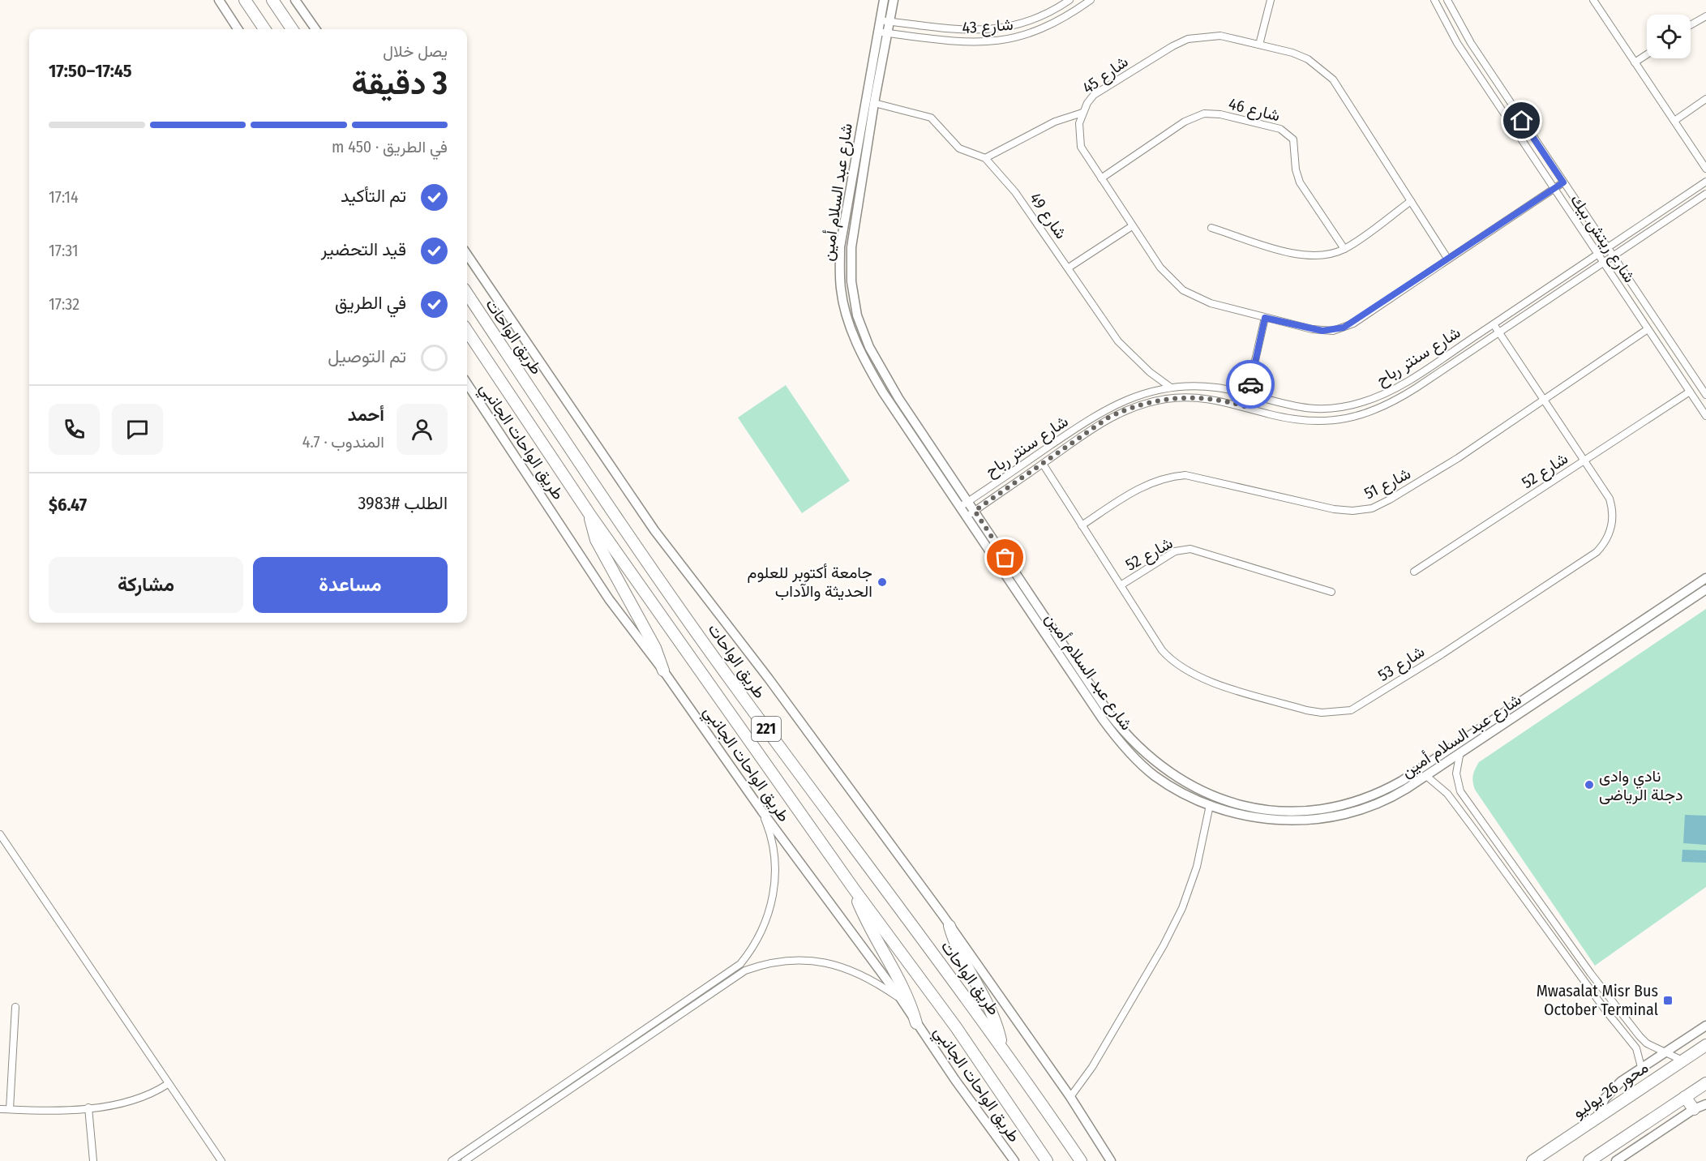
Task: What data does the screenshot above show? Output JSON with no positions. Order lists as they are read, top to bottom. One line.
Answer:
{"streets":{"highway":["طريق الواحات","221","محور 26 يوليو"],"street":["شارع 43","شارع 45","شارع 46","شارع عبد السلام أمين","شارع 49","شارع ريتش بيك","شارع سنتر رباح","طريق الواحات الجانبي","شارع 52","شارع 51","شارع 53"]},"crossings":[["شارع 43","شارع عبد السلام أمين"],["شارع 45","شارع 46"],["شارع 45","شارع ريتش بيك"],["شارع عبد السلام أمين","شارع 49"],["شارع عبد السلام أمين","شارع سنتر رباح"],["شارع 49","شارع سنتر رباح"],["شارع ريتش بيك","شارع سنتر رباح"],["شارع ريتش بيك","شارع 52"],["شارع ريتش بيك","شارع 51"],["شارع سنتر رباح","شارع 53"],["شارع 52","شارع 53"],["شارع 51","شارع 53"]],"places":{"other":["جامعة أكتوبر للعلوم الحديثة والآداب","نادي وادى دجلة الرياضى"],"transit":["Mwasalat Misr Bus October Terminal"]},"page":{"heading":["3 دقيقة","يصل خلال","17:45–17:50"],"panel":["أحمد","المندوب · 4.7","الطلب #3983","$6.47"],"bar":"في الطريق · 450 m","list":[["تم التأكيد","17:14"],["قيد التحضير","17:31"],["في الطريق","17:32"],"تم التوصيل"],"buttons":["مساعدة","مشاركة"]}}
